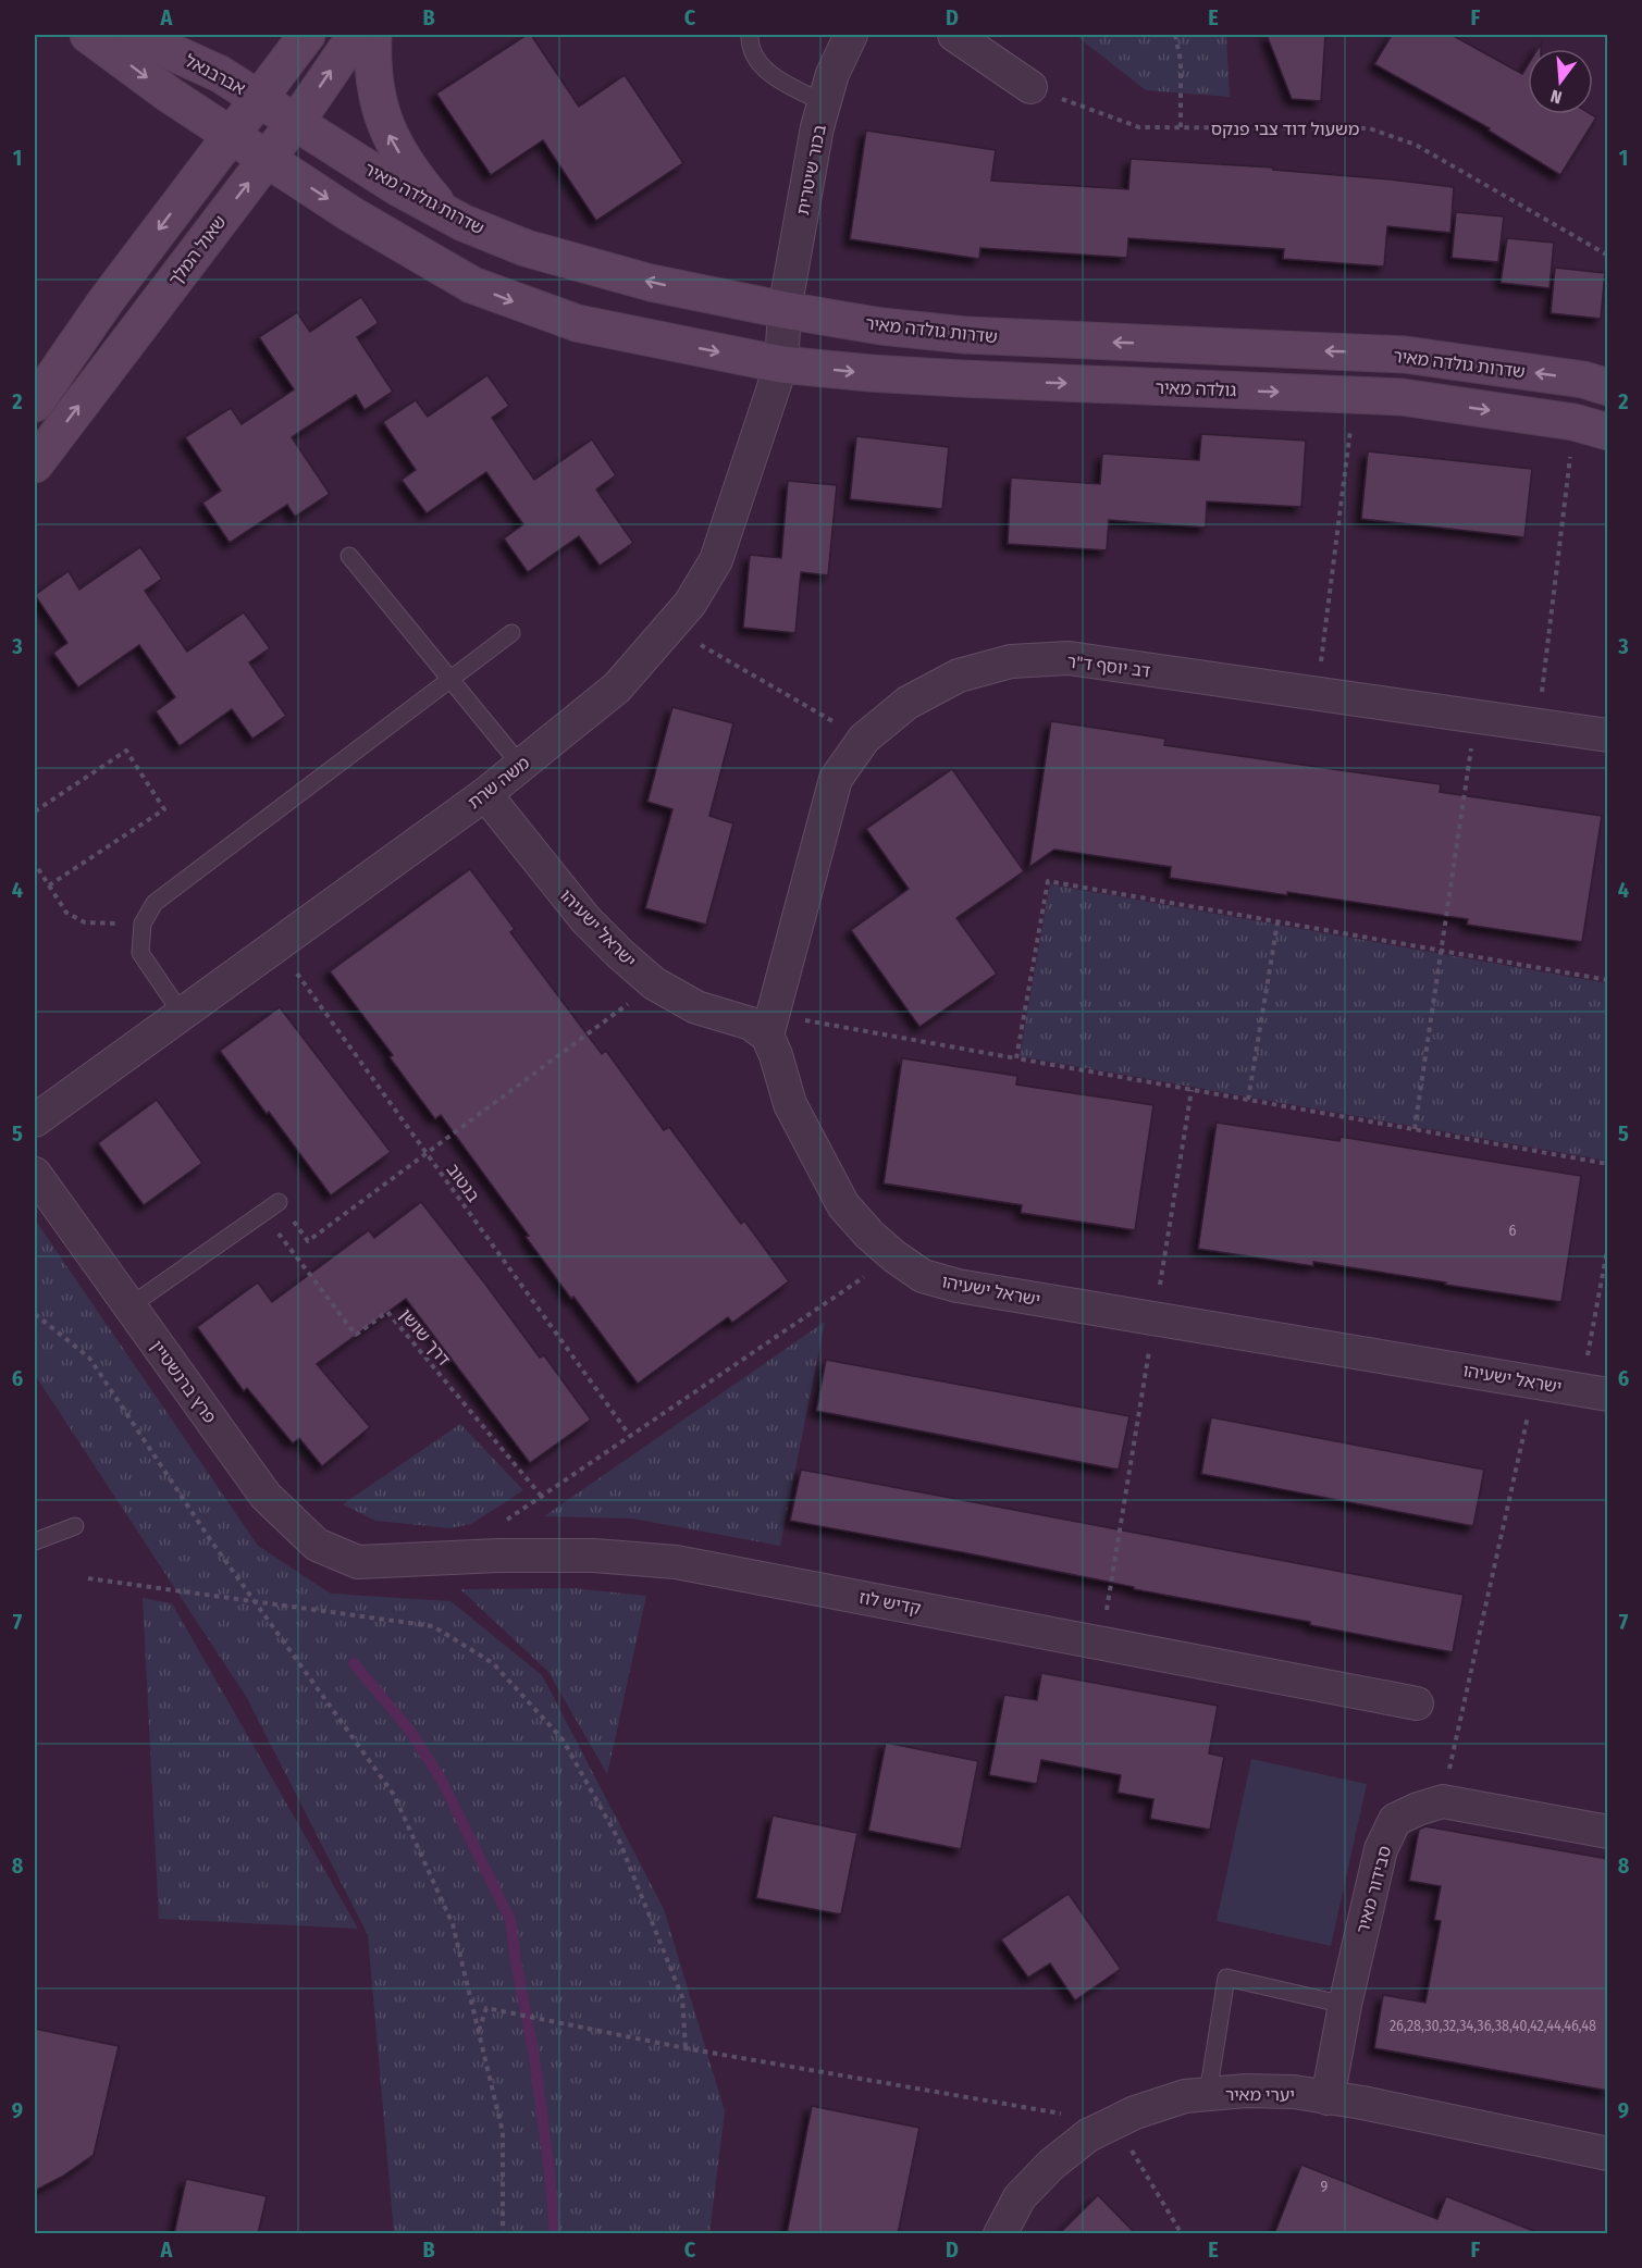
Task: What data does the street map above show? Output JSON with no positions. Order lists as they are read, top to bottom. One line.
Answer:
{"streets":{"street":["אברבנאל","בכור שיטרית","שדרות גולדה מאיר","שאול המלך","גולדה מאיר","דב יוסף ד\"ר","משה שרת","ישראל ישעיהו","פרץ ברנשטיין","קדיש לוז","סבידור מאיר","יערי מאיר"],"path":["משעול דוד צבי פנקס","בנטוב","דרך שושן"]},"crossings":[["אברבנאל","שדרות גולדה מאיר"],["אברבנאל","שאול המלך"],["בכור שיטרית","שדרות גולדה מאיר"],["בכור שיטרית","משה שרת"],["שדרות גולדה מאיר","שאול המלך"],["שדרות גולדה מאיר","משה שרת"],["גולדה מאיר","משה שרת"],["דב יוסף ד\"ר","ישראל ישעיהו"],["משה שרת","ישראל ישעיהו"],["משה שרת","בנטוב"],["פרץ ברנשטיין","קדיש לוז"],["סבידור מאיר","יערי מאיר"]],"one_way":["גולדה מאיר"],"house_numbers":["6","26,28,30,32,34,36,38,40,42,44,46,48","9"],"north":"bottom","grid":{"columns":["A","B","C","D","E","F"],"rows":["1","2","3","4","5","6","7","8","9"]}}
